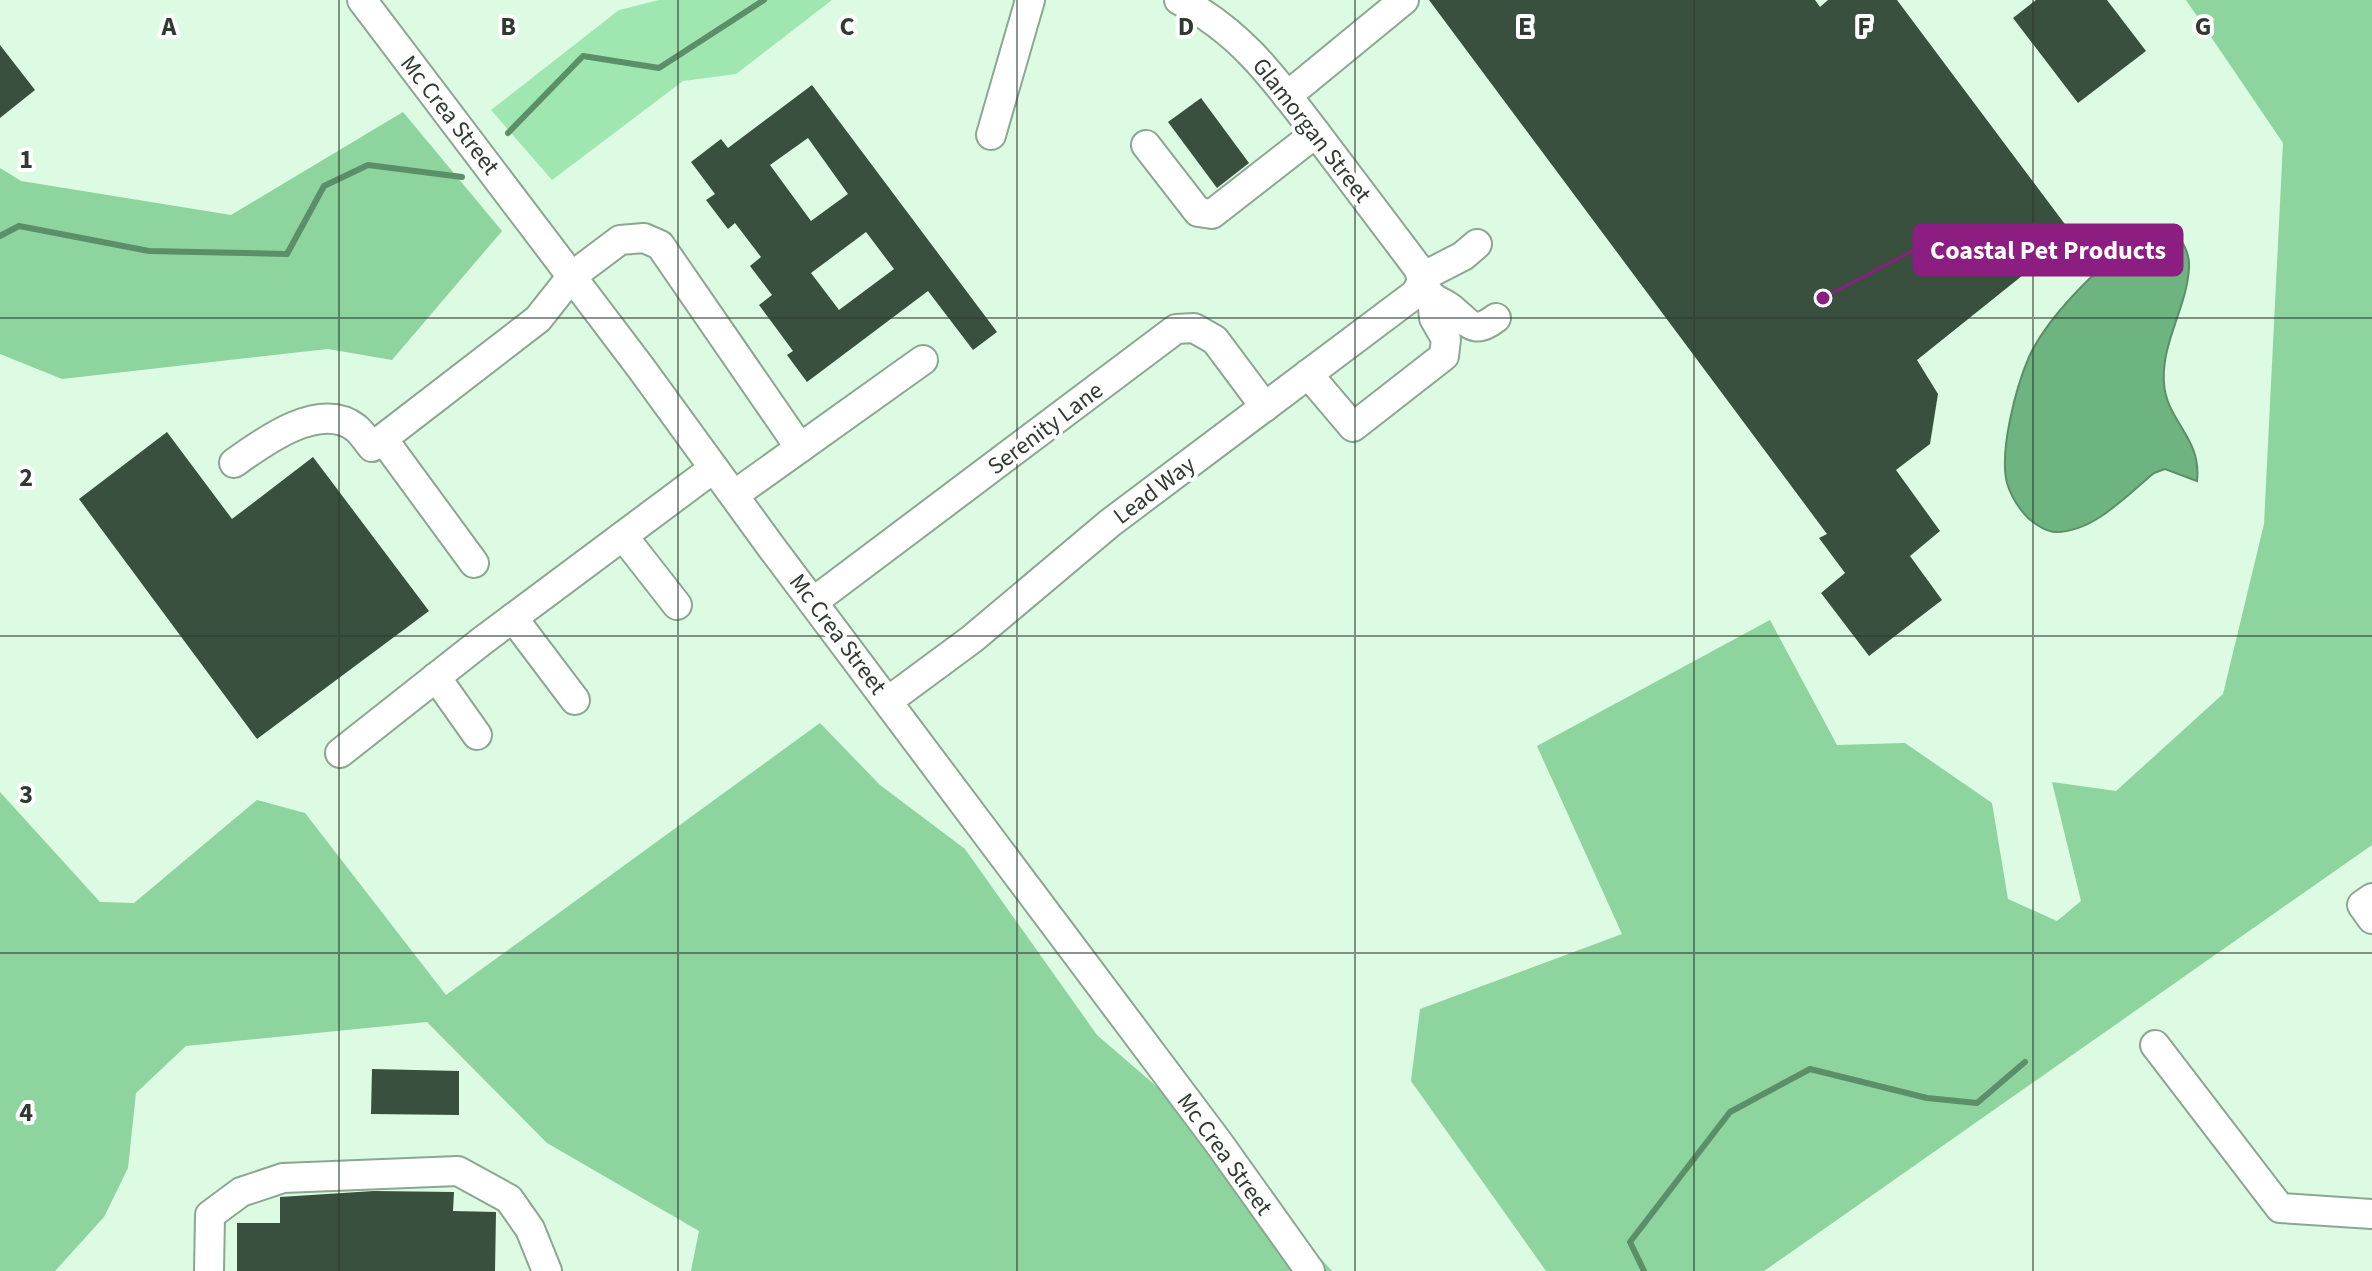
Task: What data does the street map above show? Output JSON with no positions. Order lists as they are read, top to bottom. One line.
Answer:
{"streets":{"street":["Mc Crea Street","Glamorgan Street","Serenity Lane","Lead Way"]},"crossings":[["Mc Crea Street","Serenity Lane"],["Mc Crea Street","Lead Way"],["Glamorgan Street","Lead Way"],["Serenity Lane","Lead Way"]],"places":["Coastal Pet Products"],"grid":{"columns":["A","B","C","D","E","F","G"],"rows":["1","2","3","4"]}}
